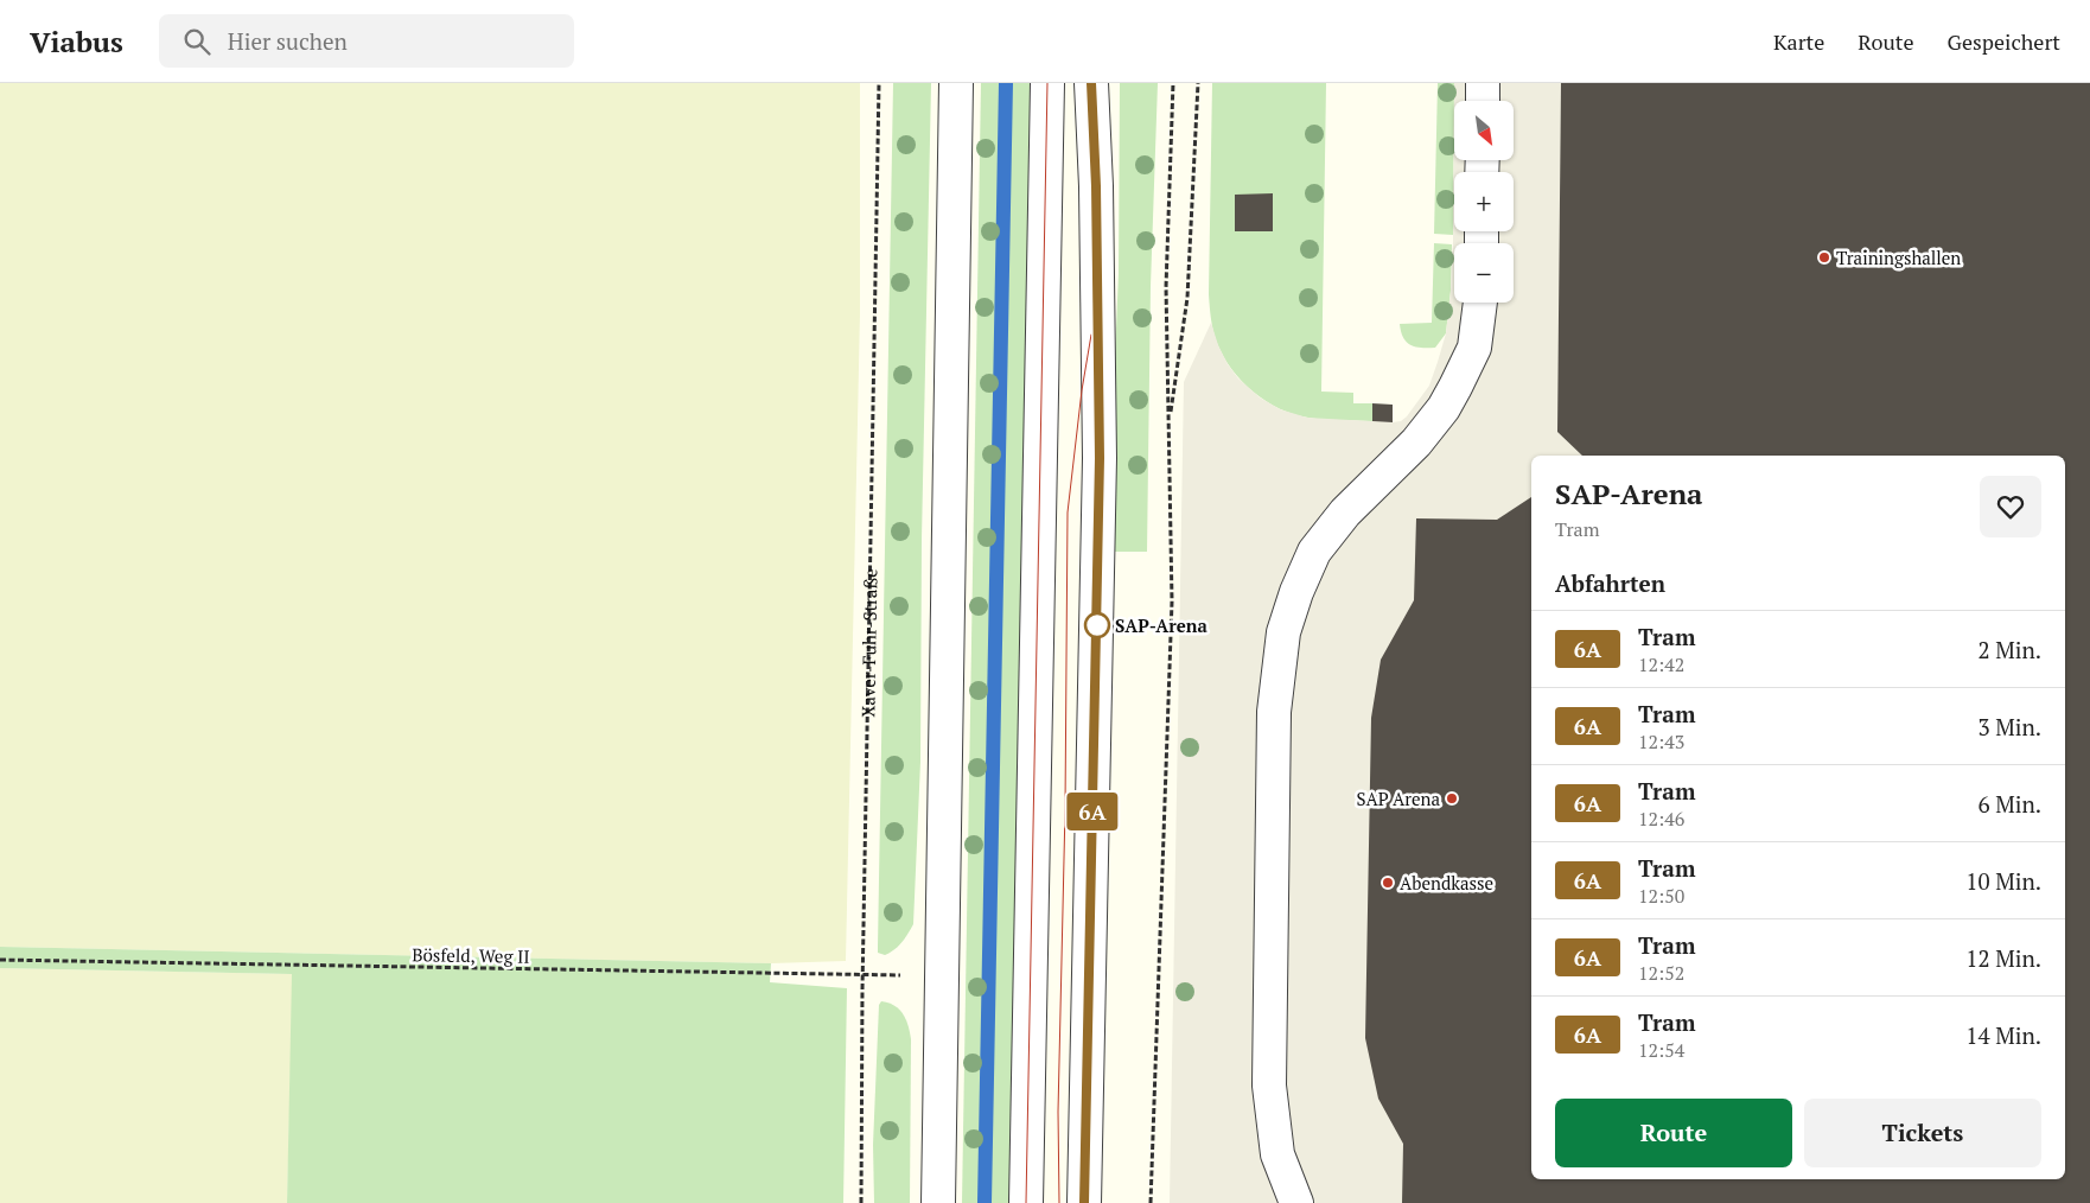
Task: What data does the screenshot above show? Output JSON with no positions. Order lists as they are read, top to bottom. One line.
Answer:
{"streets":{"path":["Xaver-Fuhr-Straße","Bösfeld, Weg II"]},"crossings":[["Xaver-Fuhr-Straße","Bösfeld, Weg II"]],"places":["Trainingshallen","SAP-Arena","SAP Arena","Abendkasse"],"lines":["tram line 6A"],"north":"bottom right","page":{"header":"Viabus","search":"Hier suchen","nav":["Karte","Route","Gespeichert"],"on_map":"6A","map_buttons":["+","−"],"heading":[["SAP-Arena","Tram"],"Abfahrten"],"list":[{"mark":"6A","name":"Tram","note":"12:42","value":"2 Min."},{"mark":"6A","name":"Tram","note":"12:43","value":"3 Min."},{"mark":"6A","name":"Tram","note":"12:46","value":"6 Min."},{"mark":"6A","name":"Tram","note":"12:50","value":"10 Min."},{"mark":"6A","name":"Tram","note":"12:52","value":"12 Min."},{"mark":"6A","name":"Tram","note":"12:54","value":"14 Min."}],"buttons":["Route","Tickets"]}}
